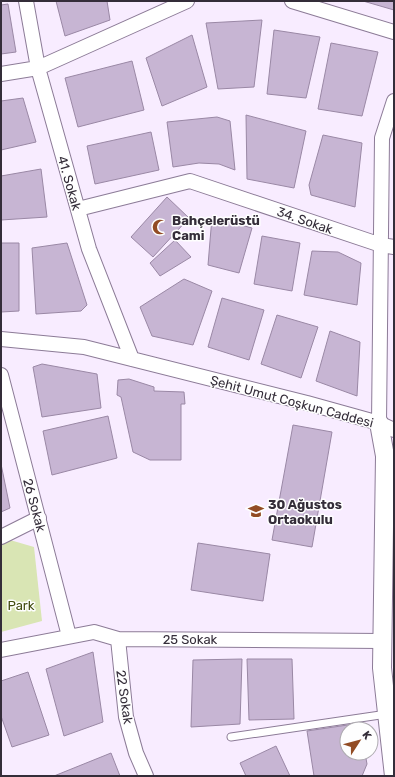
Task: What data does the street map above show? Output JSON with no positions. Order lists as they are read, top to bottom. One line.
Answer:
{"streets":{"street":["41. Sokak","34. Sokak","Şehit Umut Coşkun Caddesi","26 Sokak","25 Sokak","22 Sokak"]},"crossings":[["41. Sokak","34. Sokak"],["41. Sokak","Şehit Umut Coşkun Caddesi"],["Şehit Umut Coşkun Caddesi","25 Sokak"],["26 Sokak","25 Sokak"],["25 Sokak","22 Sokak"]],"parks":["Park"],"places":{"mosque":["Bahçelerüstü Cami"],"school or university":["30 Ağustos Ortaokulu"]},"north":"top right"}
